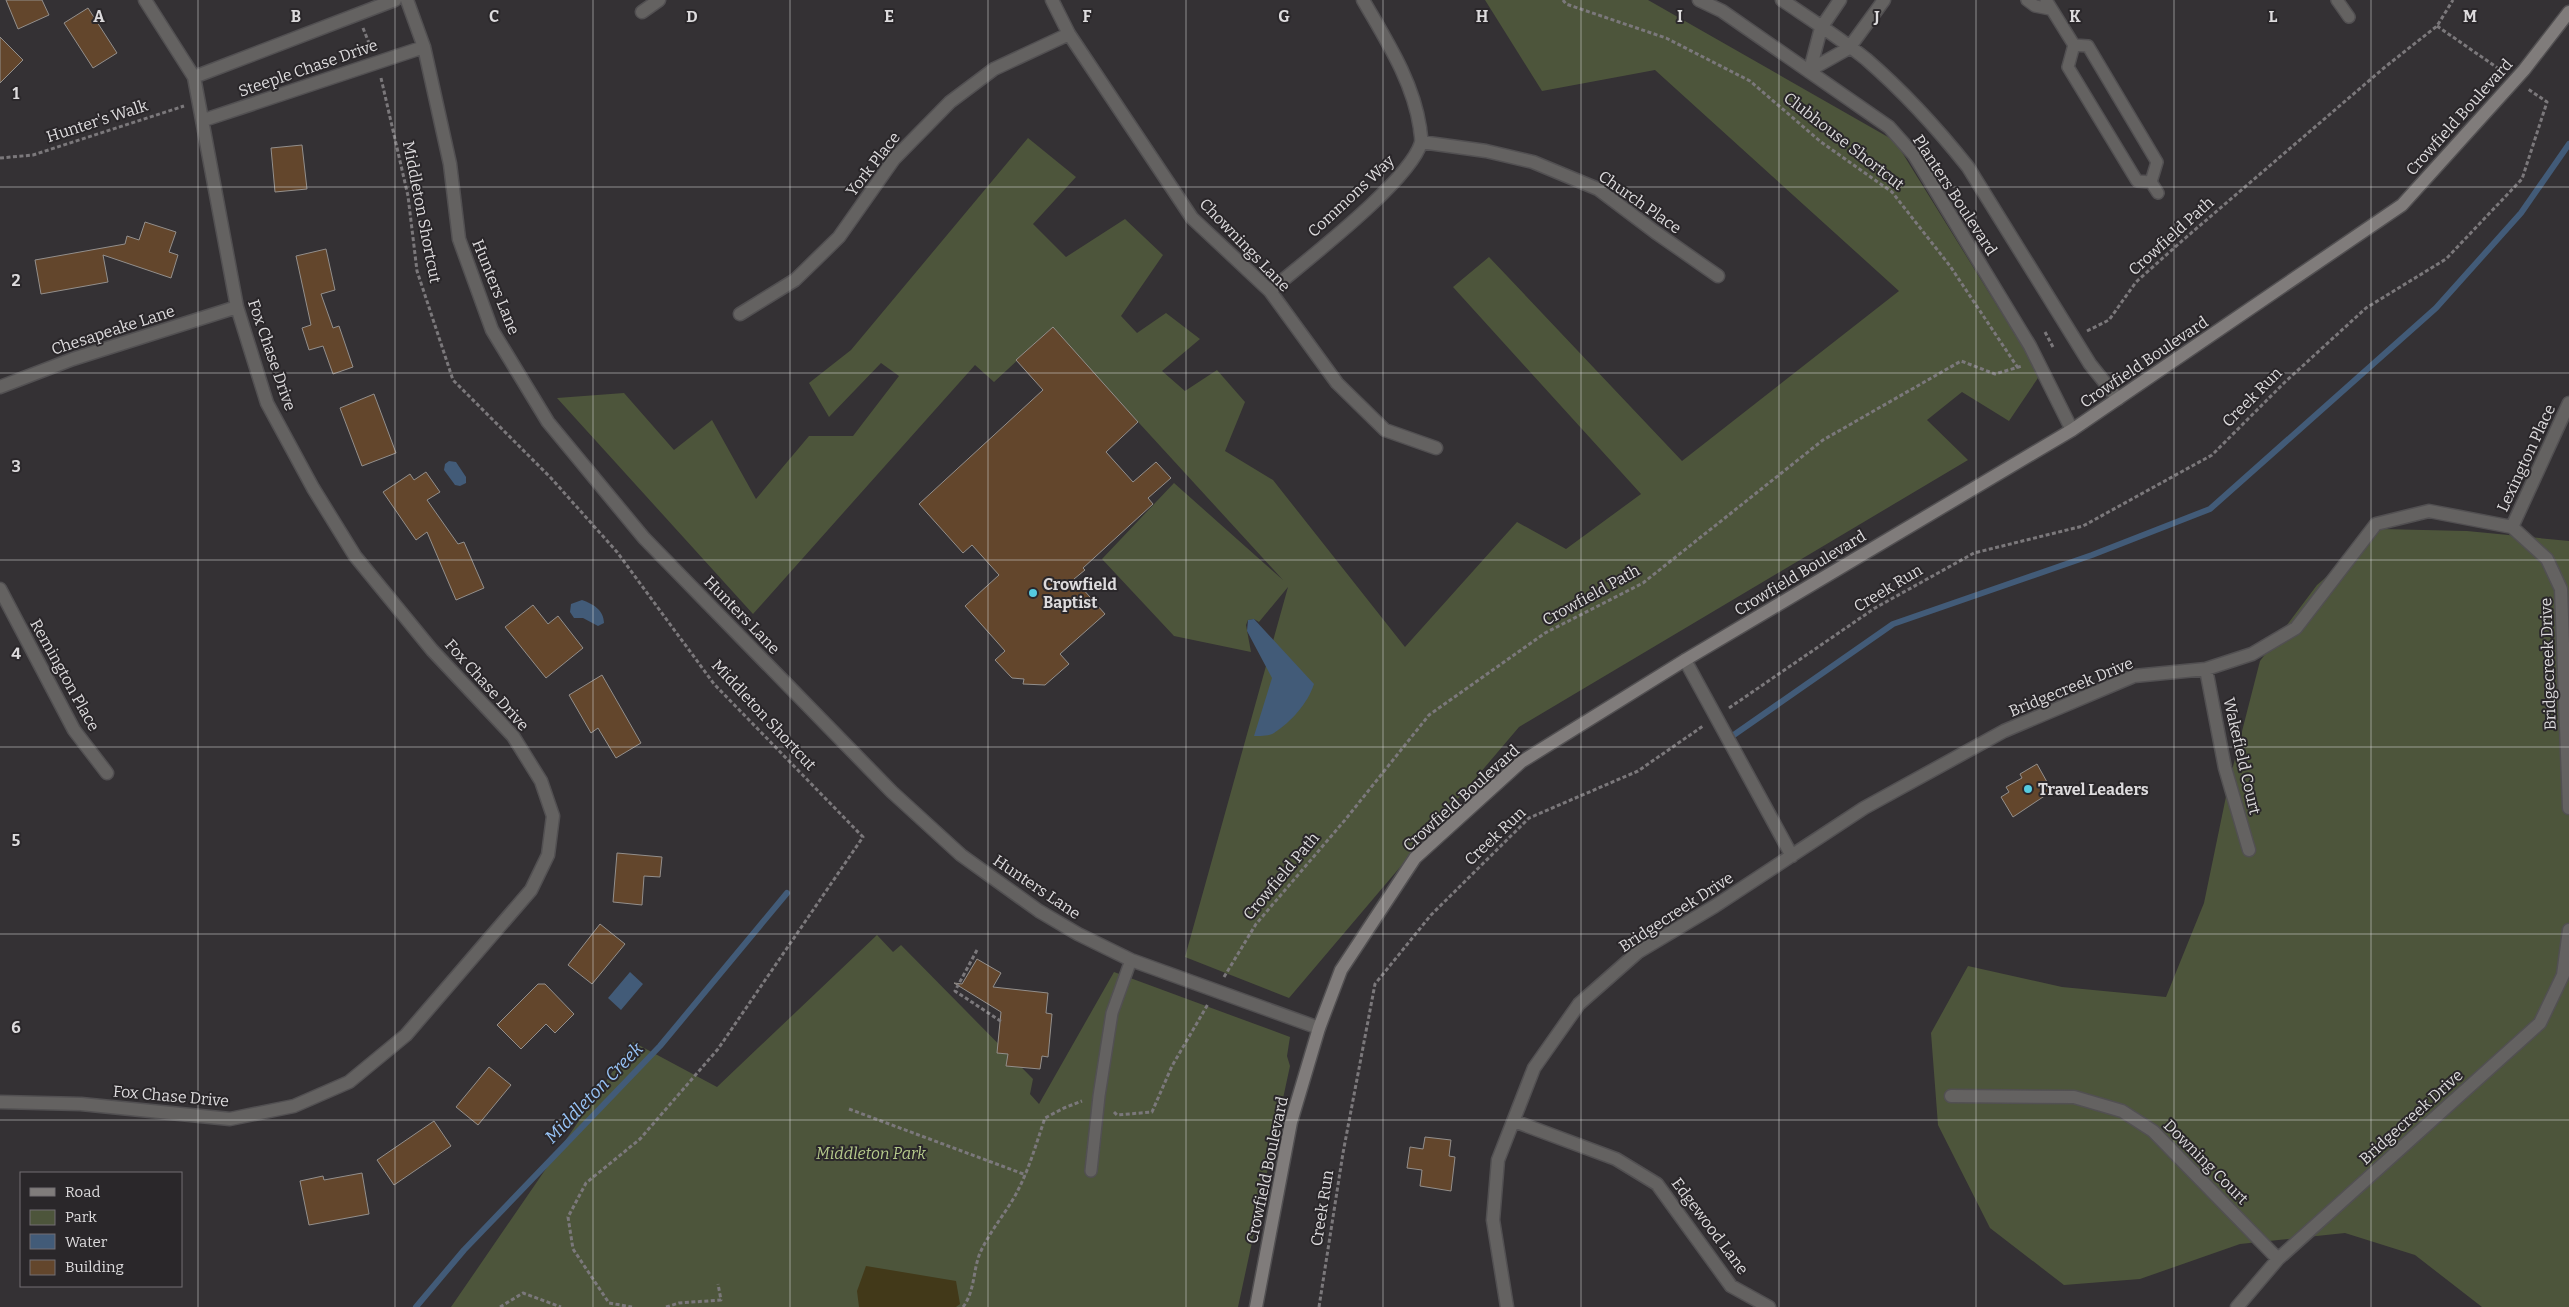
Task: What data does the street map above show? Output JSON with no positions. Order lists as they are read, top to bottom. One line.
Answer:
{"streets":{"main road":["Crowfield Boulevard"],"street":["Steeple Chase Drive","York Place","Planters Boulevard","Commons Way","Church Place","Chownings Lane","Hunters Lane","Chesapeake Lane","Fox Chase Drive","Lexington Place","Bridgecreek Drive","Remington Place","Wakefield Court","Downing Court","Edgewood Lane"],"path":["Hunter's Walk","Clubhouse Shortcut","Middleton Shortcut","Crowfield Path","Creek Run"]},"crossings":[["Steeple Chase Drive","Middleton Shortcut"],["Steeple Chase Drive","Hunters Lane"],["Steeple Chase Drive","Fox Chase Drive"],["Crowfield Boulevard","Planters Boulevard"],["Crowfield Boulevard","Hunters Lane"],["Crowfield Boulevard","Creek Run"],["Hunter's Walk","Fox Chase Drive"],["Clubhouse Shortcut","Crowfield Path"],["York Place","Chownings Lane"],["Planters Boulevard","Crowfield Path"],["Commons Way","Church Place"],["Commons Way","Chownings Lane"],["Crowfield Path","Hunters Lane"],["Crowfield Path","Creek Run"],["Chesapeake Lane","Fox Chase Drive"],["Lexington Place","Bridgecreek Drive"],["Bridgecreek Drive","Wakefield Court"],["Bridgecreek Drive","Downing Court"],["Bridgecreek Drive","Edgewood Lane"]],"water":["Middleton Creek"],"parks":["Middleton Park"],"places":["Crowfield Baptist","Travel Leaders"],"legend":["Road","Park","Water","Building"],"grid":{"columns":["A","B","C","D","E","F","G","H","I","J","K","L","M"],"rows":["1","2","3","4","5","6"]}}
